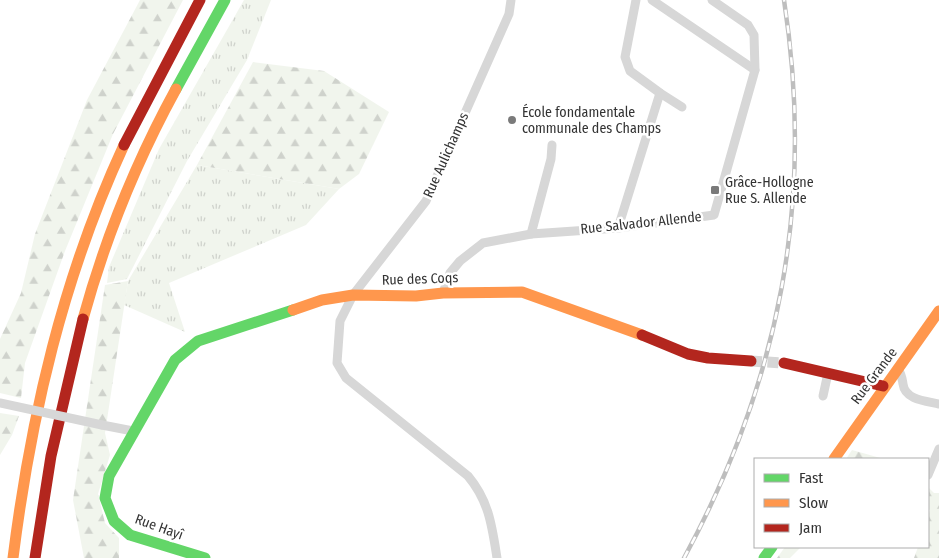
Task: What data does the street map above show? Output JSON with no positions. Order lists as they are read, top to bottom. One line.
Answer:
{"streets":{"main road":["Rue des Coqs","Rue Grande","Rue Hayî"],"street":["Rue Aulichamps","Rue Salvador Allende"]},"crossings":[["Rue Aulichamps","Rue des Coqs"],["Rue Salvador Allende","Rue des Coqs"],["Rue des Coqs","Rue Hayî"]],"places":{"other":["École fondamentale communale des Champs"],"transit":["Grâce-Hollogne Rue S. Allende"]},"legend":["Fast","Slow","Jam"]}
